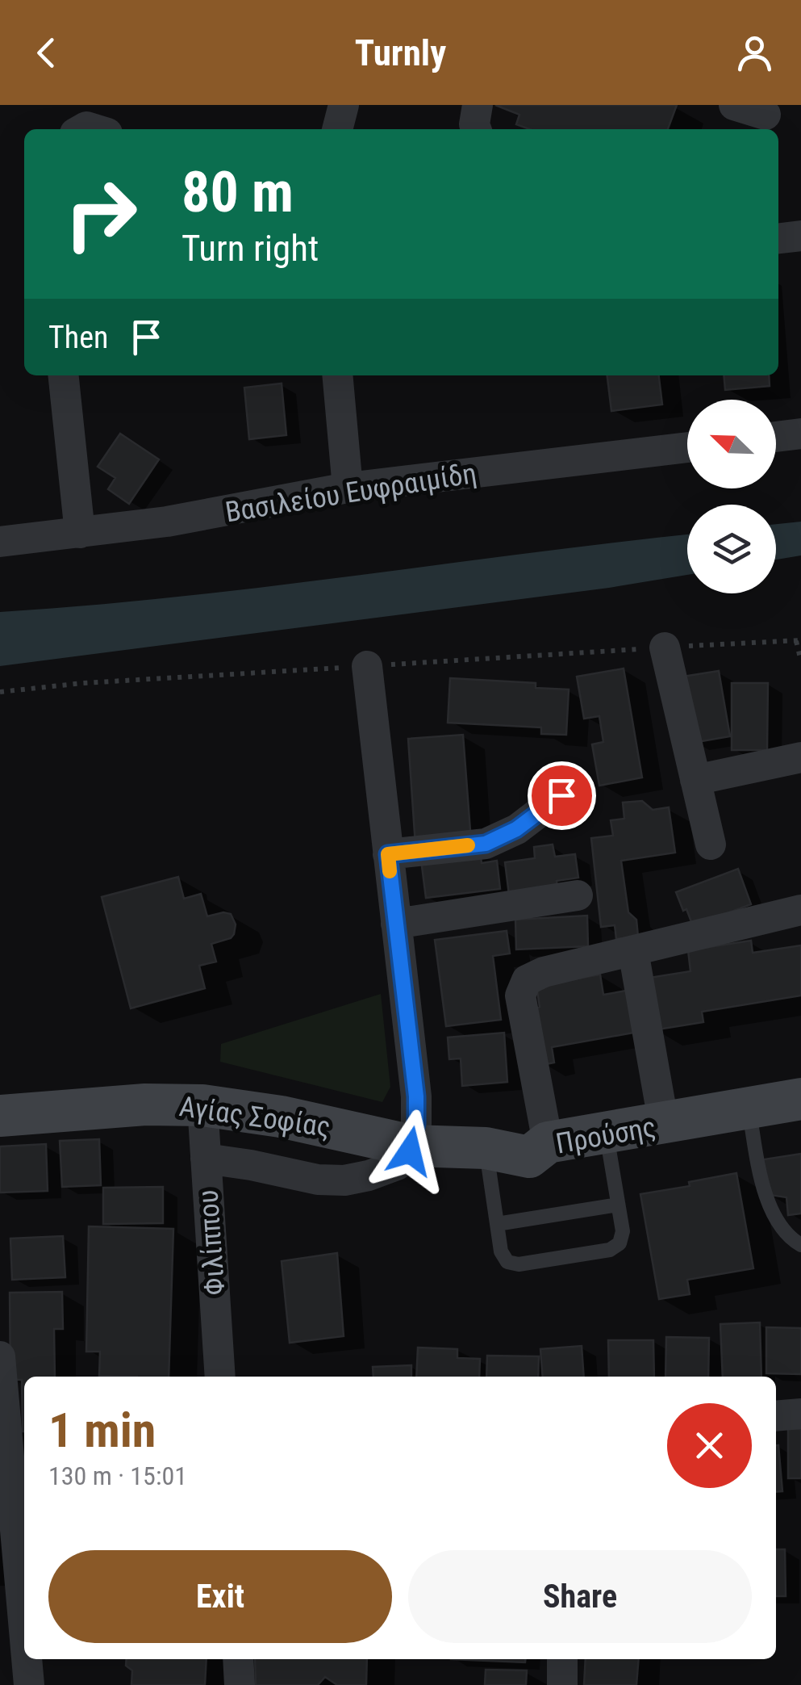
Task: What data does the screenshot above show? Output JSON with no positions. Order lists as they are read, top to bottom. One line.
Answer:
{"streets":{"main road":["Αγίας Σοφίας","Προύσης"],"street":["Βασιλείου Ευφραιμίδη","Φιλίππου"]},"crossings":[["Αγίας Σοφίας","Προύσης"],["Αγίας Σοφίας","Φιλίππου"]],"north":"top left","page":{"header":"Turnly","turn":["80 m","Turn right"],"then":"Then","heading":["1 min","130 m · 15:01"],"buttons":["Exit","Share"]}}
